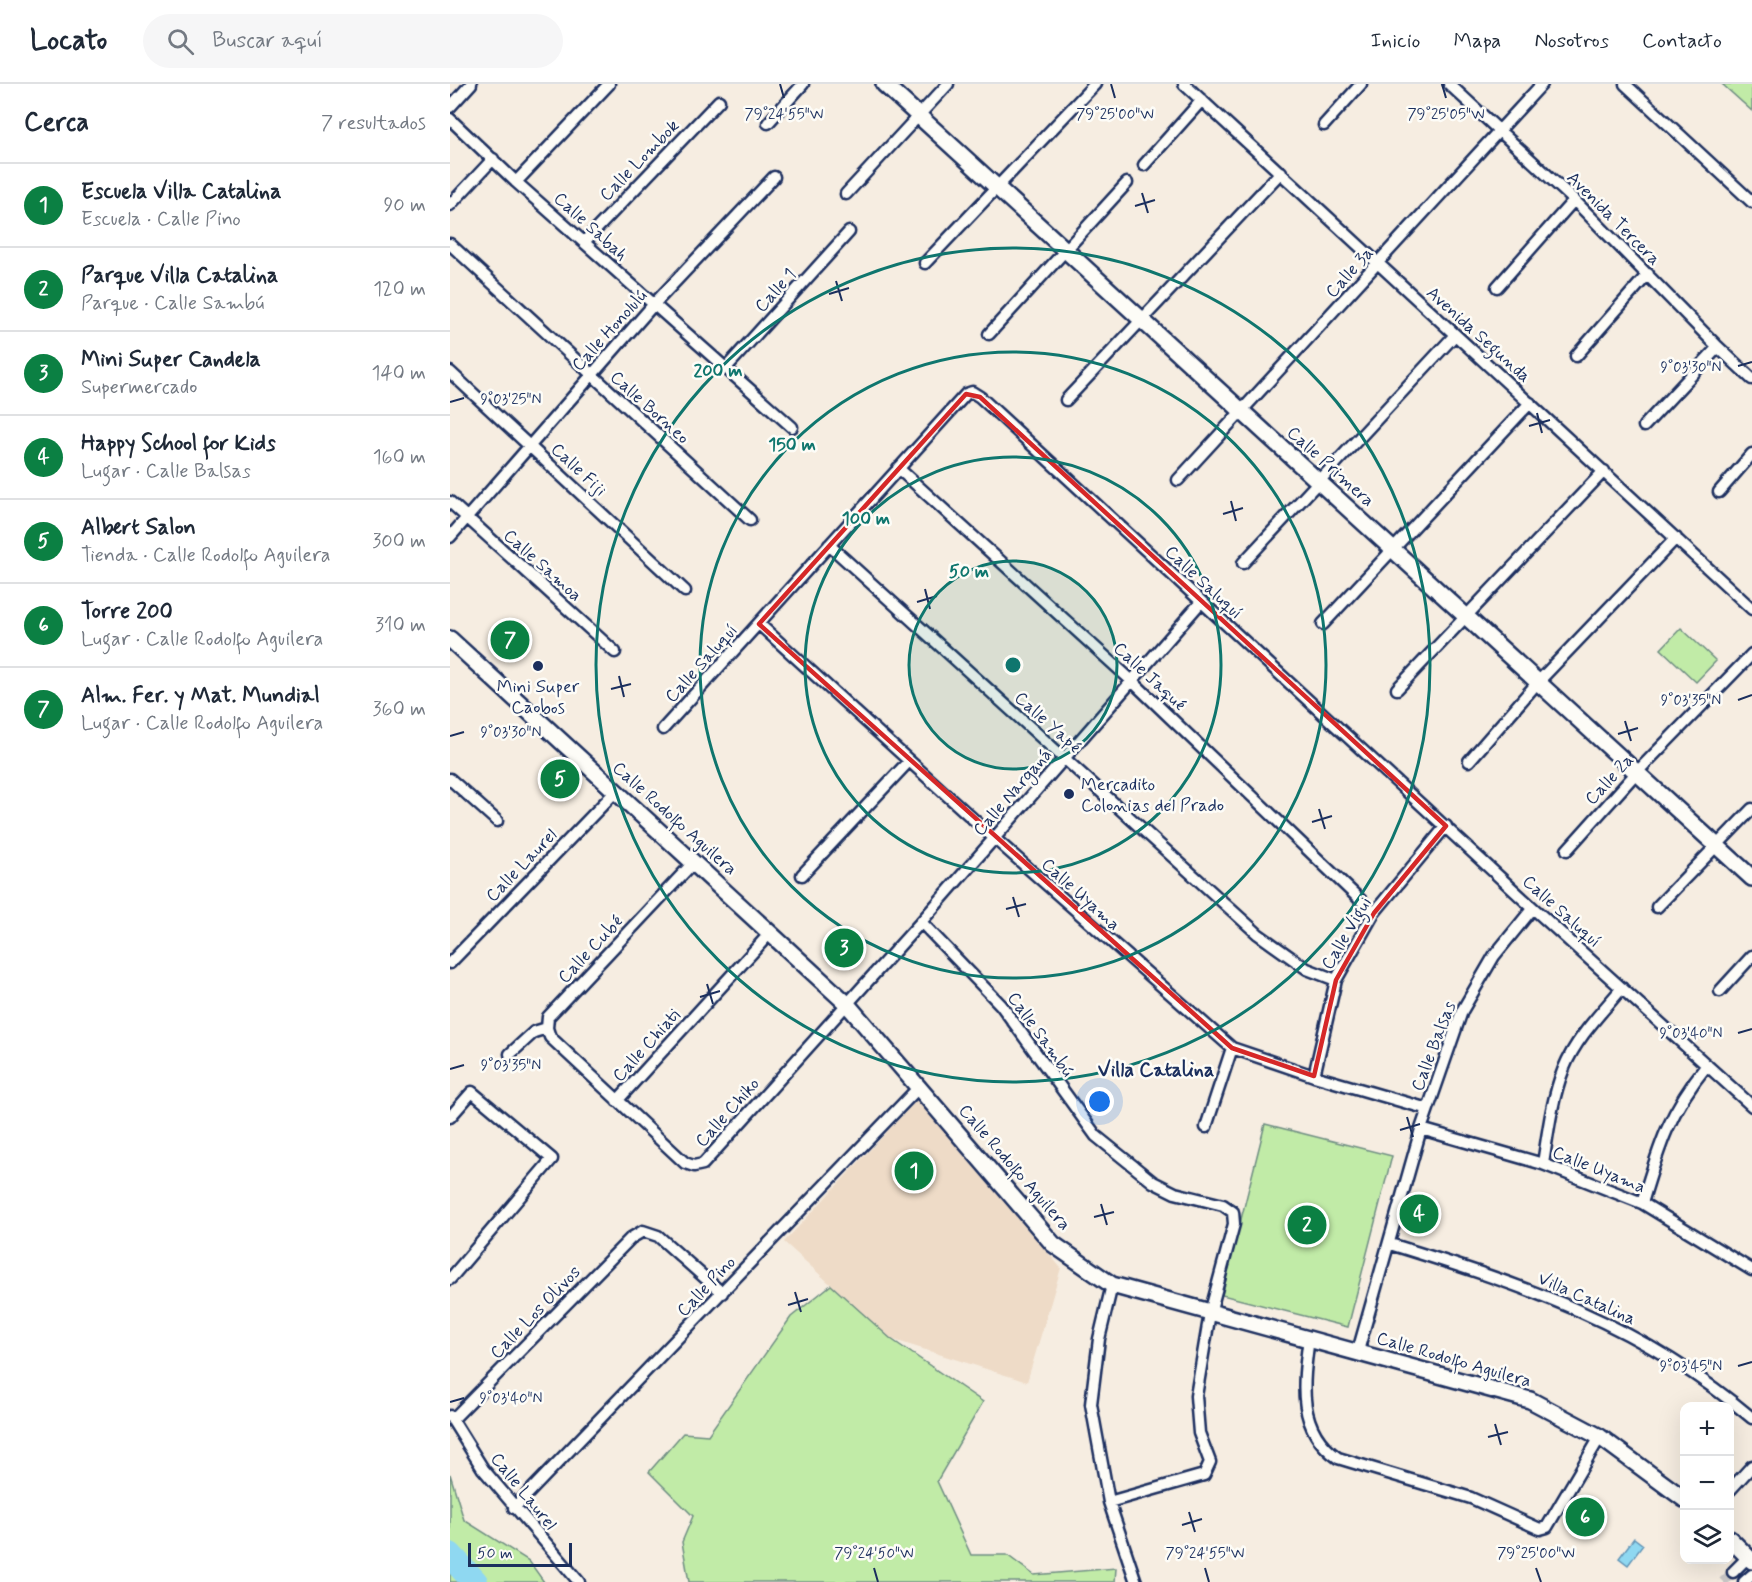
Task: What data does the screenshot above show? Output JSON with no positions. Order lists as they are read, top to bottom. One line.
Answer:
{"streets":{"street":["Calle Lombok","Avenida Tercera","Calle Sabah","Calle 3a","Calle 1","Calle Honolulú","Avenida Segunda","Calle Borneo","Calle Primera","Calle Fiji","Calle Samoa","Calle Saluquí","Calle Jaqué","Calle Yapé","Calle 2a","Calle Narganá","Calle Rodolfo Aguilera","Calle Laurel","Calle Uyama","Calle Vigui","Calle Cubé","Calle Sambú","Calle Chiati","Calle Balsas","Calle Chiko","Calle Pino","Villa Catalina","Calle Los Olivos"]},"crossings":[["Calle Lombok","Calle Sabah"],["Avenida Tercera","Calle 3a"],["Calle Sabah","Calle 1"],["Calle Sabah","Calle Honolulú"],["Calle 3a","Avenida Segunda"],["Calle 3a","Calle Primera"],["Calle Honolulú","Calle Borneo"],["Calle Honolulú","Calle Fiji"],["Calle Honolulú","Calle Samoa"],["Calle Primera","Calle 2a"],["Calle Saluquí","Calle Jaqué"],["Calle Saluquí","Calle Yapé"],["Calle Saluquí","Calle Narganá"],["Calle Saluquí","Calle Uyama"],["Calle Saluquí","Calle Vigui"],["Calle Saluquí","Calle Balsas"],["Calle Jaqué","Calle Narganá"],["Calle Jaqué","Calle Vigui"],["Calle Yapé","Calle Narganá"],["Calle Yapé","Calle Vigui"],["Calle Narganá","Calle Rodolfo Aguilera"],["Calle Narganá","Calle Uyama"],["Calle Narganá","Calle Sambú"],["Calle Narganá","Calle Chiko"],["Calle Rodolfo Aguilera","Calle Laurel"],["Calle Rodolfo Aguilera","Calle Cubé"],["Calle Rodolfo Aguilera","Calle Sambú"],["Calle Rodolfo Aguilera","Calle Chiati"],["Calle Rodolfo Aguilera","Calle Balsas"],["Calle Rodolfo Aguilera","Calle Chiko"],["Calle Rodolfo Aguilera","Calle Pino"],["Calle Laurel","Calle Pino"],["Calle Laurel","Calle Los Olivos"],["Calle Uyama","Calle Vigui"],["Calle Uyama","Calle Balsas"],["Calle Cubé","Calle Chiko"],["Calle Chiati","Calle Chiko"],["Calle Balsas","Villa Catalina"],["Calle Pino","Calle Los Olivos"]],"districts":["Villa Catalina"],"places":["Mini Super Caobos","Mercadito Colonias del Prado"],"scale_bar":"50 m","page":{"header":"Locato","search":"Buscar aquí","nav":["Inicio","Mapa","Nosotros","Contacto"],"heading":["Cerca","7 resultados"],"list":[{"mark":"1","name":"Escuela Villa Catalina","note":"Escuela · Calle Pino","value":"90 m"},{"mark":"2","name":"Parque Villa Catalina","note":"Parque · Calle Sambú","value":"120 m"},{"mark":"3","name":"Mini Super Candela","note":"Supermercado","value":"140 m"},{"mark":"4","name":"Happy School for Kids","note":"Lugar · Calle Balsas","value":"160 m"},{"mark":"5","name":"Albert Salon","note":"Tienda · Calle Rodolfo Aguilera","value":"300 m"},{"mark":"6","name":"Torre 200","note":"Lugar · Calle Rodolfo Aguilera","value":"310 m"},{"mark":"7","name":"Alm. Fer. y Mat. Mundial","note":"Lugar · Calle Rodolfo Aguilera","value":"360 m"}],"pins":["7","5","3","1","4","2","6"],"map_buttons":["+","−"],"scale":"50 m"},"coordinates":["79°24'55\"W","79°25'00\"W","79°25'05\"W","9°03'30\"N","9°03'25\"N","9°03'35\"N","9°03'40\"N","9°03'45\"N","79°24'50\"W"],"rings":["200 m","150 m","100 m","50 m"]}
